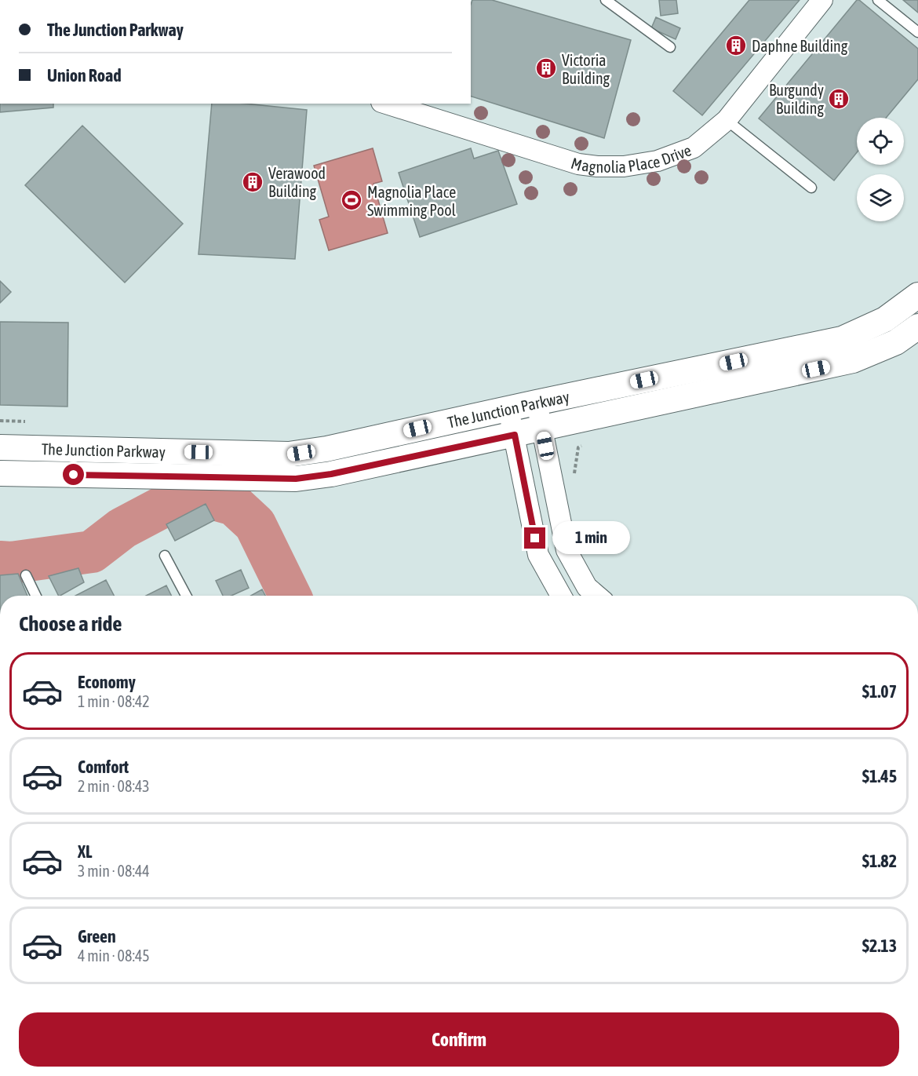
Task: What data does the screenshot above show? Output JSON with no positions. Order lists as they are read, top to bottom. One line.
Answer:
{"streets":{"street":["Magnolia Place Drive","The Junction Parkway"]},"places":{"building":["Daphne Building","Victoria Building","Burgundy Building","Verawood Building"],"sports":["Magnolia Place Swimming Pool"]},"page":{"banner":["The Junction Parkway","Union Road"],"bubble":"1 min","heading":"Choose a ride","list":[{"name":"Economy","note":"1 min · 08:42","value":"$1.07"},{"name":"Comfort","note":"2 min · 08:43","value":"$1.45"},{"name":"XL","note":"3 min · 08:44","value":"$1.82"},{"name":"Green","note":"4 min · 08:45","value":"$2.13"}],"buttons":"Confirm"}}
